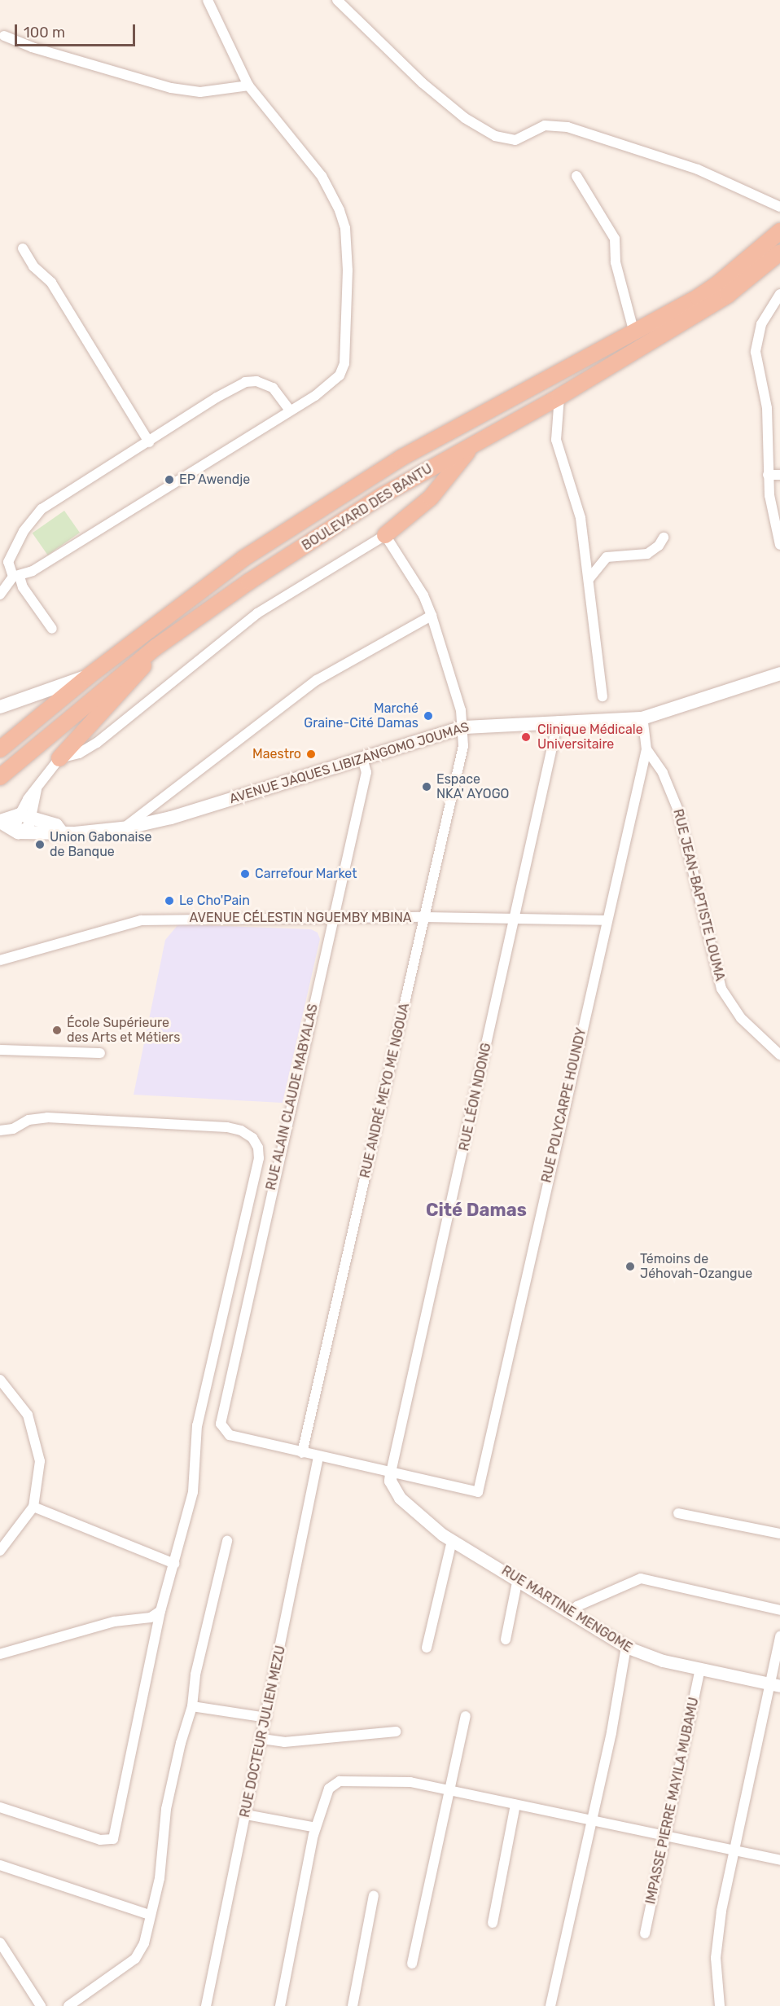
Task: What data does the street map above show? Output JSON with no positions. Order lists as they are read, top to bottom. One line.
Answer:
{"streets":{"highway":["BOULEVARD DES BANTU"],"main road":["AVENUE JAQUES LIBIZANGOMO JOUMAS"],"street":["RUE JEAN-BAPTISTE LOUMA","AVENUE CÉLESTIN NGUEMBY MBINA","RUE ANDRÉ MEYO ME NGOUA","RUE ALAIN CLAUDE MABYALAS","RUE LÉON NDONG","RUE POLYCARPE HOUNDY","RUE MARTINE MENGOME","RUE DOCTEUR JULIEN MEZU","IMPASSE PIERRE MAYILA MUBAMU"]},"crossings":[["AVENUE JAQUES LIBIZANGOMO JOUMAS","RUE ANDRÉ MEYO ME NGOUA"],["AVENUE JAQUES LIBIZANGOMO JOUMAS","RUE ALAIN CLAUDE MABYALAS"],["AVENUE JAQUES LIBIZANGOMO JOUMAS","RUE LÉON NDONG"],["AVENUE JAQUES LIBIZANGOMO JOUMAS","RUE POLYCARPE HOUNDY"],["RUE JEAN-BAPTISTE LOUMA","RUE POLYCARPE HOUNDY"],["AVENUE CÉLESTIN NGUEMBY MBINA","RUE ANDRÉ MEYO ME NGOUA"],["AVENUE CÉLESTIN NGUEMBY MBINA","RUE ALAIN CLAUDE MABYALAS"],["AVENUE CÉLESTIN NGUEMBY MBINA","RUE LÉON NDONG"],["AVENUE CÉLESTIN NGUEMBY MBINA","RUE POLYCARPE HOUNDY"],["RUE ANDRÉ MEYO ME NGOUA","RUE ALAIN CLAUDE MABYALAS"],["RUE LÉON NDONG","RUE POLYCARPE HOUNDY"],["RUE LÉON NDONG","RUE MARTINE MENGOME"],["RUE POLYCARPE HOUNDY","RUE MARTINE MENGOME"],["RUE MARTINE MENGOME","IMPASSE PIERRE MAYILA MUBAMU"]],"districts":["Cité Damas"],"places":["EP Awendje","Marché Graine-Cité Damas","Clinique Médicale Universitaire","Maestro","Espace NKA' AYOGO","Union Gabonaise de Banque","Carrefour Market","Le Cho'Pain","École Supérieure des Arts et Métiers","Témoins de Jéhovah-Ozangue"],"scale_bar":"100 m"}
